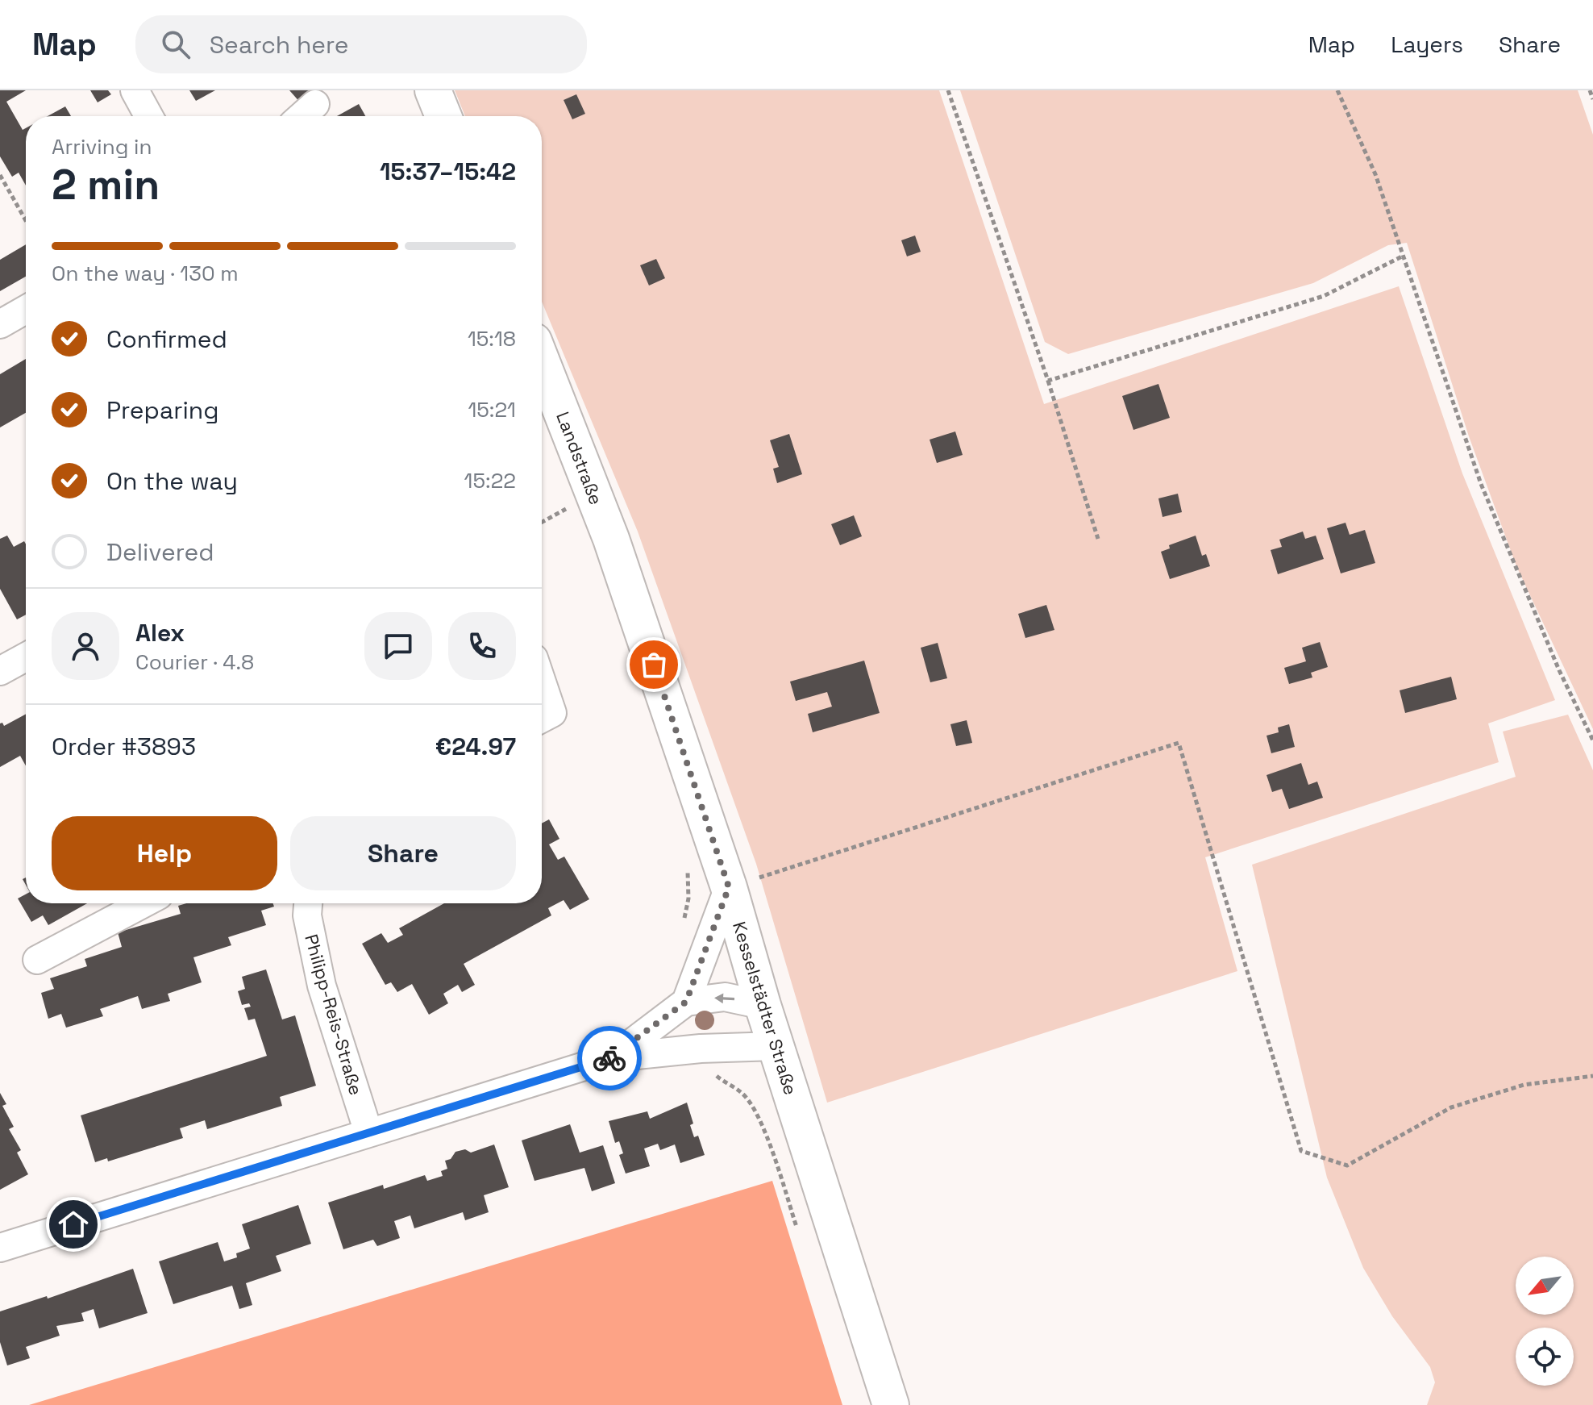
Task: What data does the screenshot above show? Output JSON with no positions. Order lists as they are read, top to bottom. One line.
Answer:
{"streets":{"main road":["Landstraße","Kesselstädter Straße"],"street":["Philipp-Reis-Straße"]},"crossings":[["Landstraße","Kesselstädter Straße"]],"north":"bottom left","page":{"header":"Map","search":"Search here","nav":["Map","Layers","Share"],"heading":["2 min","Arriving in","15:37–15:42"],"panel":["Alex","Courier · 4.8","Order #3893","€24.97"],"bar":"On the way · 130 m","list":[["Confirmed","15:18"],["Preparing","15:21"],["On the way","15:22"],"Delivered"],"buttons":["Help","Share"]}}
